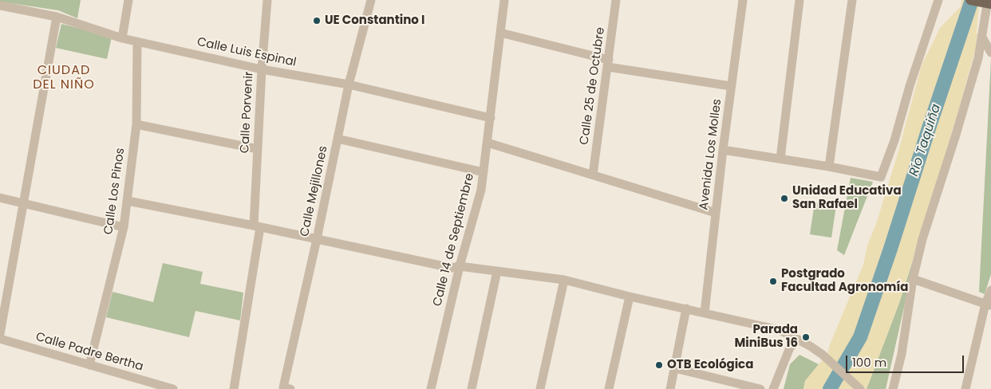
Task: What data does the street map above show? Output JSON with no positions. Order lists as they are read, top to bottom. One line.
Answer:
{"streets":{"street":["Calle Luis Espinal","Calle 25 de Octubre","Calle Porvenir","Avenida Los Molles","Calle Los Pinos","Calle Mejillones","Calle 14 de Septiembre","Calle Padre Bertha"]},"crossings":[["Calle Luis Espinal","Calle Porvenir"],["Calle Luis Espinal","Calle Los Pinos"],["Calle Luis Espinal","Calle Mejillones"],["Calle Luis Espinal","Calle 14 de Septiembre"],["Calle Los Pinos","Calle Padre Bertha"]],"districts":["CIUDAD DEL NIÑO"],"water":["Río Taquiña"],"places":["UE Constantino I","Unidad Educativa San Rafael","Postgrado Facultad Agronomía","Parada MiniBus 16","OTB Ecológica"],"scale_bar":"100 m"}
